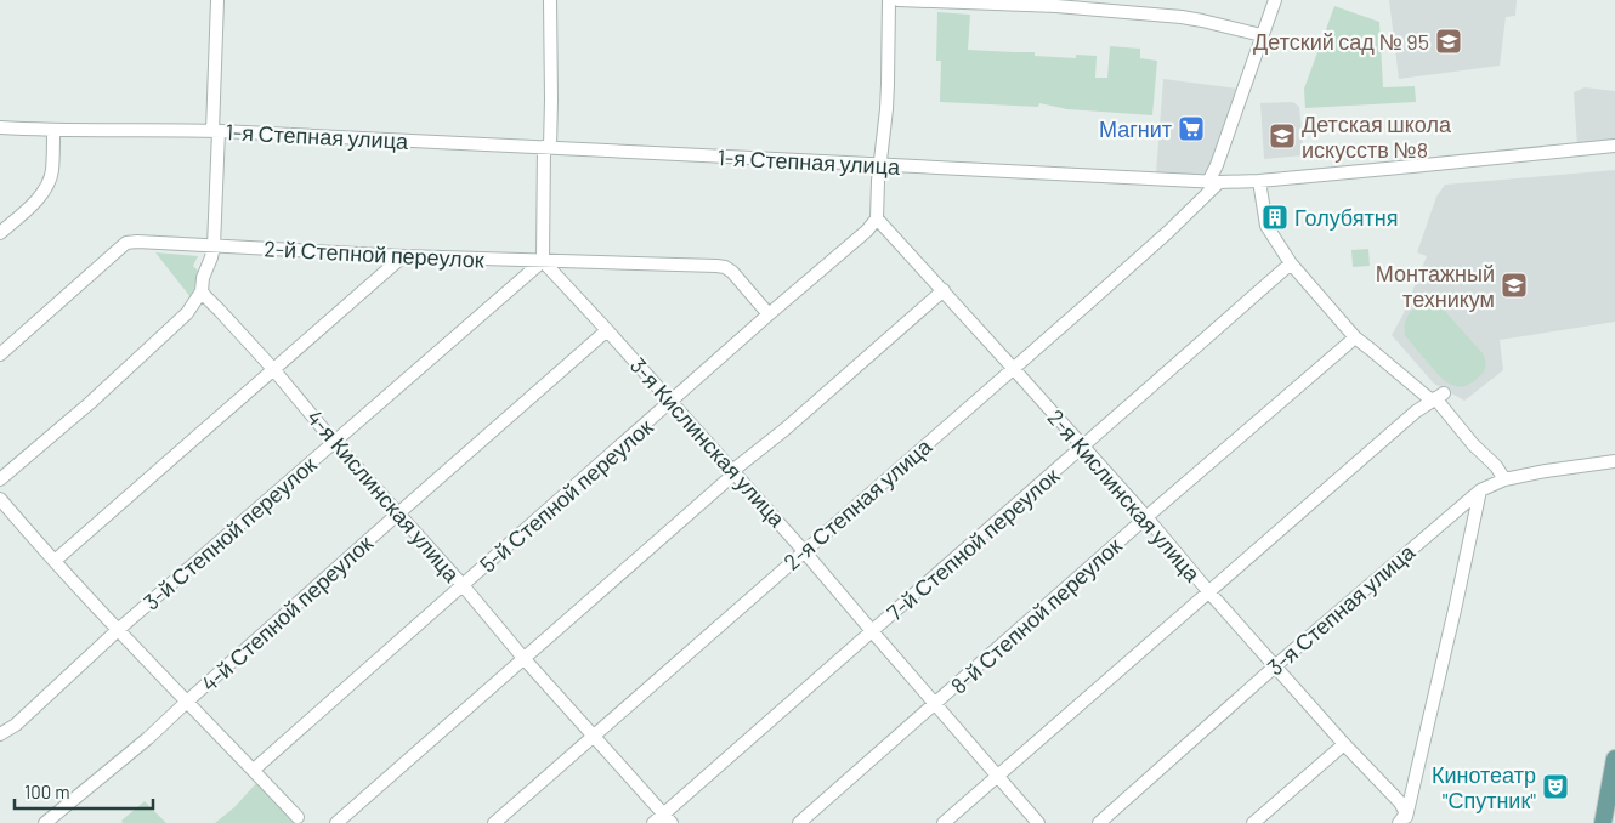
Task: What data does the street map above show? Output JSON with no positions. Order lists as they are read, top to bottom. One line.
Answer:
{"streets":{"street":["1-я Степная улица","2-й Степной переулок","3-я Кислинская улица","4-я Кислинская улица","5-й Степной переулок","2-я Кислинская улица","2-я Степная улица","3-й Степной переулок","7-й Степной переулок","3-я Степная улица","4-й Степной переулок","8-й Степной переулок"]},"crossings":[["1-я Степная улица","2-я Степная улица"],["2-й Степной переулок","3-я Кислинская улица"],["2-й Степной переулок","5-й Степной переулок"],["2-й Степной переулок","3-й Степной переулок"],["3-я Кислинская улица","5-й Степной переулок"],["3-я Кислинская улица","2-я Степная улица"],["3-я Кислинская улица","3-й Степной переулок"],["3-я Кислинская улица","7-й Степной переулок"],["3-я Кислинская улица","4-й Степной переулок"],["3-я Кислинская улица","8-й Степной переулок"],["4-я Кислинская улица","5-й Степной переулок"],["4-я Кислинская улица","2-я Степная улица"],["4-я Кислинская улица","3-й Степной переулок"],["4-я Кислинская улица","7-й Степной переулок"],["4-я Кислинская улица","4-й Степной переулок"],["5-й Степной переулок","2-я Кислинская улица"],["2-я Кислинская улица","2-я Степная улица"],["2-я Кислинская улица","7-й Степной переулок"],["2-я Кислинская улица","3-я Степная улица"],["2-я Кислинская улица","8-й Степной переулок"]],"places":{"school or university":["Детский сад № 95","Детская школа искусств №8","Монтажный техникум"],"supermarket":["Магнит"],"building":["Голубятня"],"theatre":["Кинотеатр \"Спутник\""]},"scale_bar":"100 m"}
